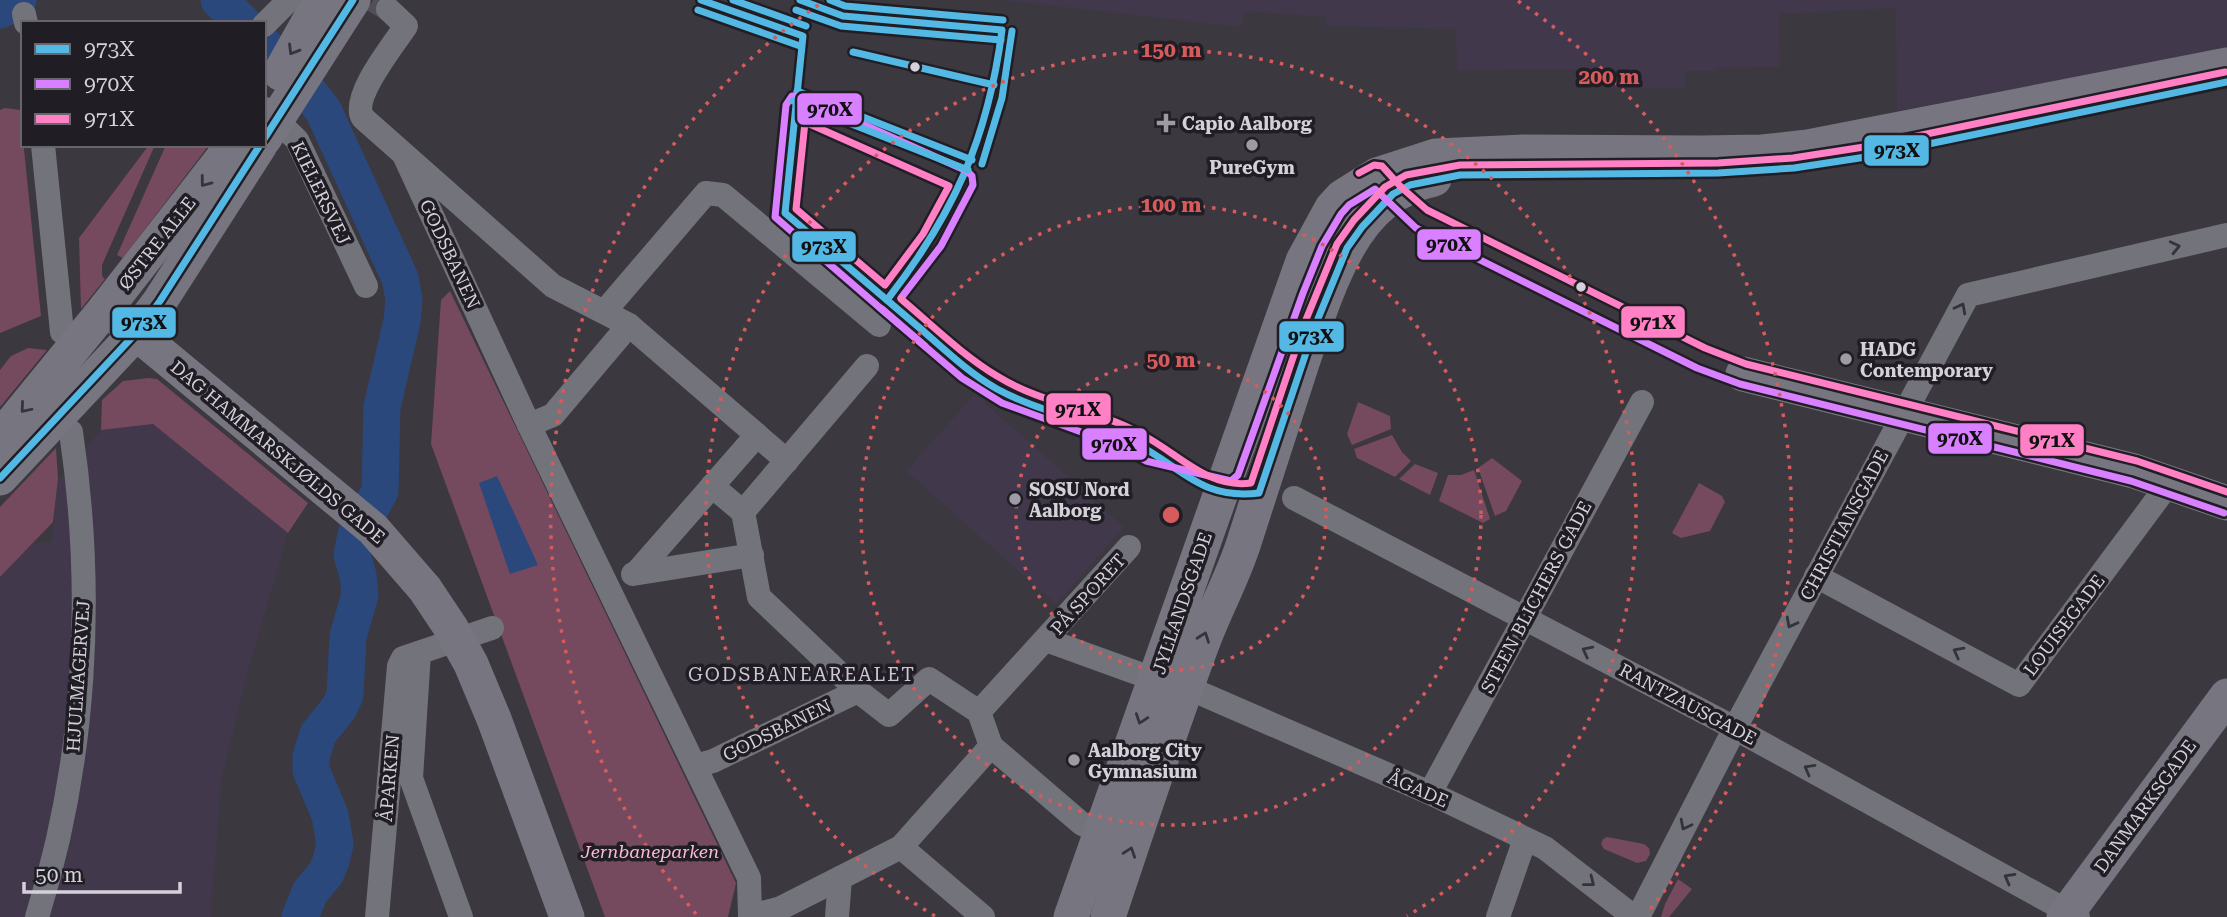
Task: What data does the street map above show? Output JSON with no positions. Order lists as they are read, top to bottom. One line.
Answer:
{"streets":{"main road":["ØSTRE ALLE","DAG HAMMARSKJØLDS GADE","JYLLANDSGADE","DANMARKSGADE"],"street":["KIELERSVEJ","GODSBANEN","CHRISTIANSGADE","PÅ SPORET","STEEN BLICHERS GADE","LOUISEGADE","HJULMAGERVEJ","RANTZAUSGADE","ÅPARKEN","ÅGADE"]},"crossings":[["ØSTRE ALLE","DAG HAMMARSKJØLDS GADE"],["ØSTRE ALLE","HJULMAGERVEJ"],["GODSBANEN","PÅ SPORET"],["CHRISTIANSGADE","LOUISEGADE"],["CHRISTIANSGADE","RANTZAUSGADE"],["CHRISTIANSGADE","ÅGADE"],["STEEN BLICHERS GADE","RANTZAUSGADE"],["STEEN BLICHERS GADE","ÅGADE"],["JYLLANDSGADE","ÅGADE"],["RANTZAUSGADE","DANMARKSGADE"]],"one_way":["RANTZAUSGADE"],"districts":["GODSBANEAREALET"],"parks":["Jernbaneparken"],"places":{"health":["Capio Aalborg"],"other":["PureGym","HADG Contemporary","SOSU Nord Aalborg","Aalborg City Gymnasium"]},"lines":["transit line 973X","transit line 971X","transit line 970X"],"legend":["973X","970X","971X"],"scale_bar":"50 m","rings":["150 m","200 m","100 m","50 m"]}
